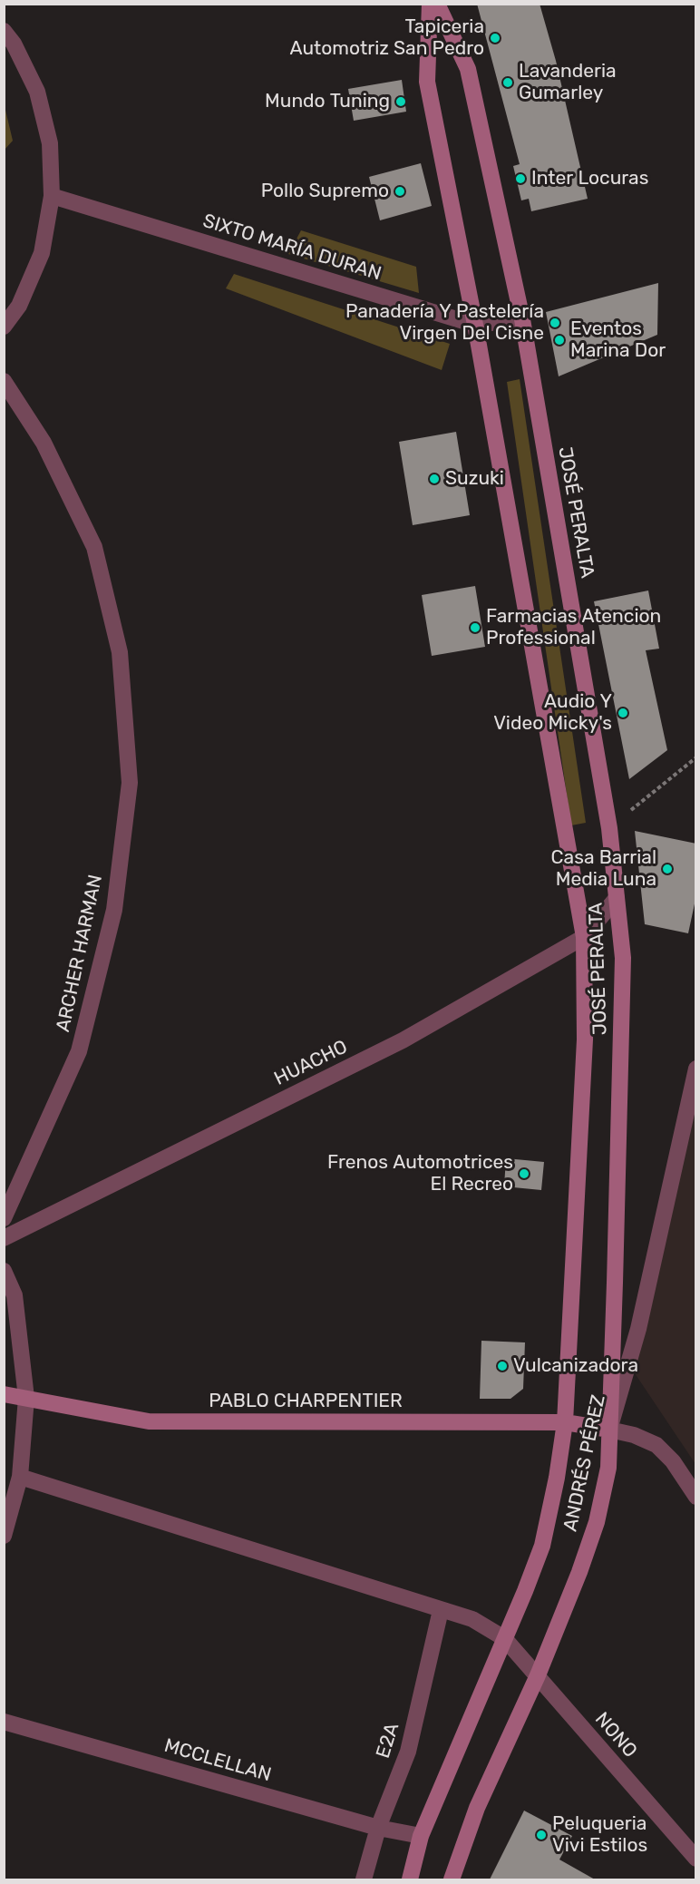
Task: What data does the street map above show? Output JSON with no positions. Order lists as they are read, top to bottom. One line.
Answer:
{"streets":{"main road":["JOSÉ PERALTA","PABLO CHARPENTIER","ANDRÉS PÉREZ"],"street":["SIXTO MARÍA DURAN","ARCHER HARMAN","HUACHO","NONO","E2A","MCCLELLAN"]},"crossings":[["SIXTO MARÍA DURAN","JOSÉ PERALTA"],["JOSÉ PERALTA","HUACHO"],["JOSÉ PERALTA","PABLO CHARPENTIER"],["JOSÉ PERALTA","ANDRÉS PÉREZ"],["PABLO CHARPENTIER","ANDRÉS PÉREZ"],["ANDRÉS PÉREZ","NONO"],["ANDRÉS PÉREZ","MCCLELLAN"],["E2A","MCCLELLAN"]],"places":["Tapiceria Automotriz San Pedro","Lavanderia Gumarley","Mundo Tuning","Inter Locuras","Pollo Supremo","Panadería Y Pastelería Virgen Del Cisne","Eventos Marina Dor","Suzuki","Farmacias Atencion Professional","Audio Y Video Micky's","Casa Barrial Media Luna","Frenos Automotrices El Recreo","Vulcanizadora","Peluqueria Vivi Estilos"]}
